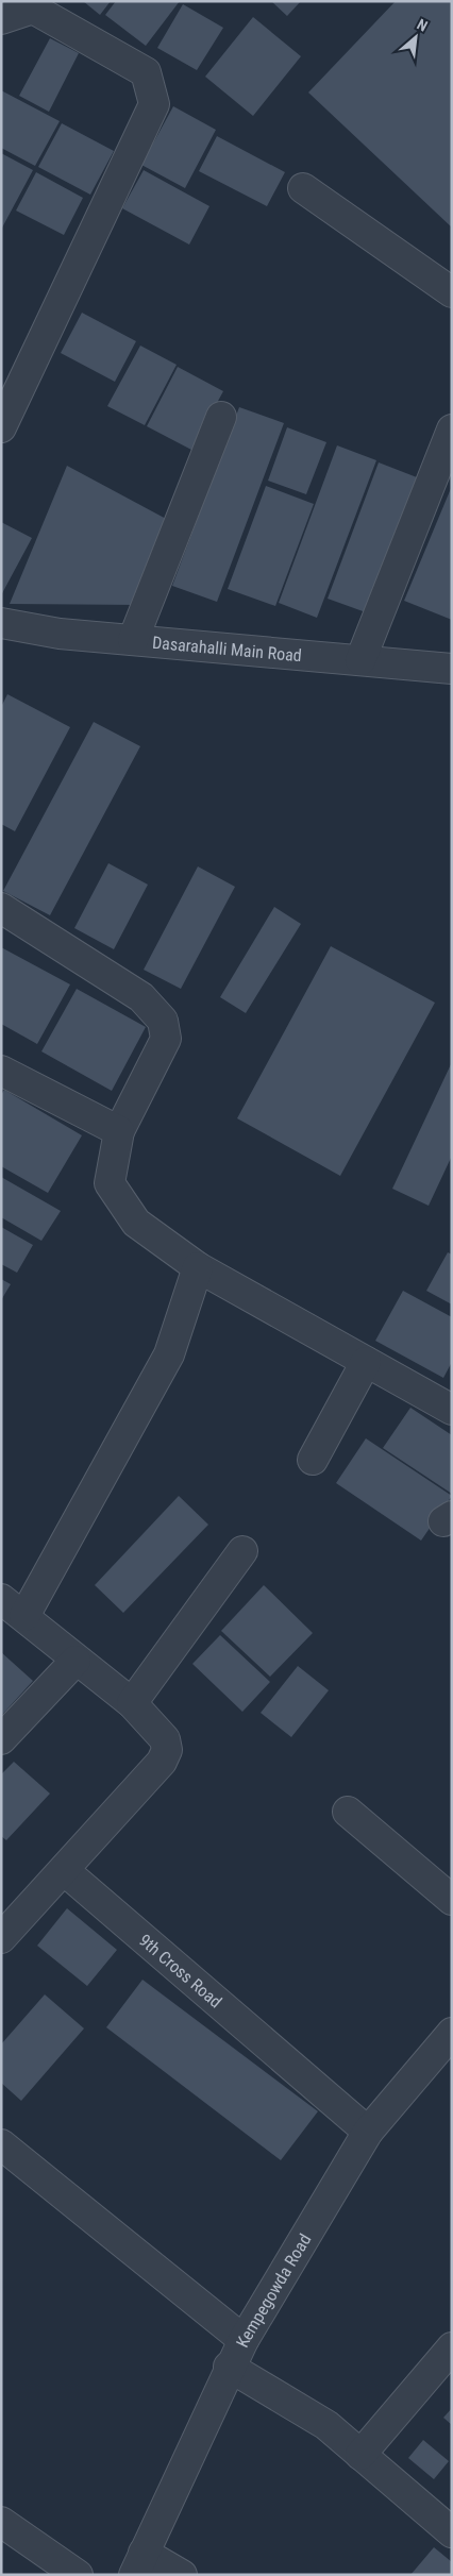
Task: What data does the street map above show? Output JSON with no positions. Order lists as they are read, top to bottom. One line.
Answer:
{"streets":{"street":["Dasarahalli Main Road","9th Cross Road","Kempegowda Road"]},"crossings":[["9th Cross Road","Kempegowda Road"]],"north":"top right"}
